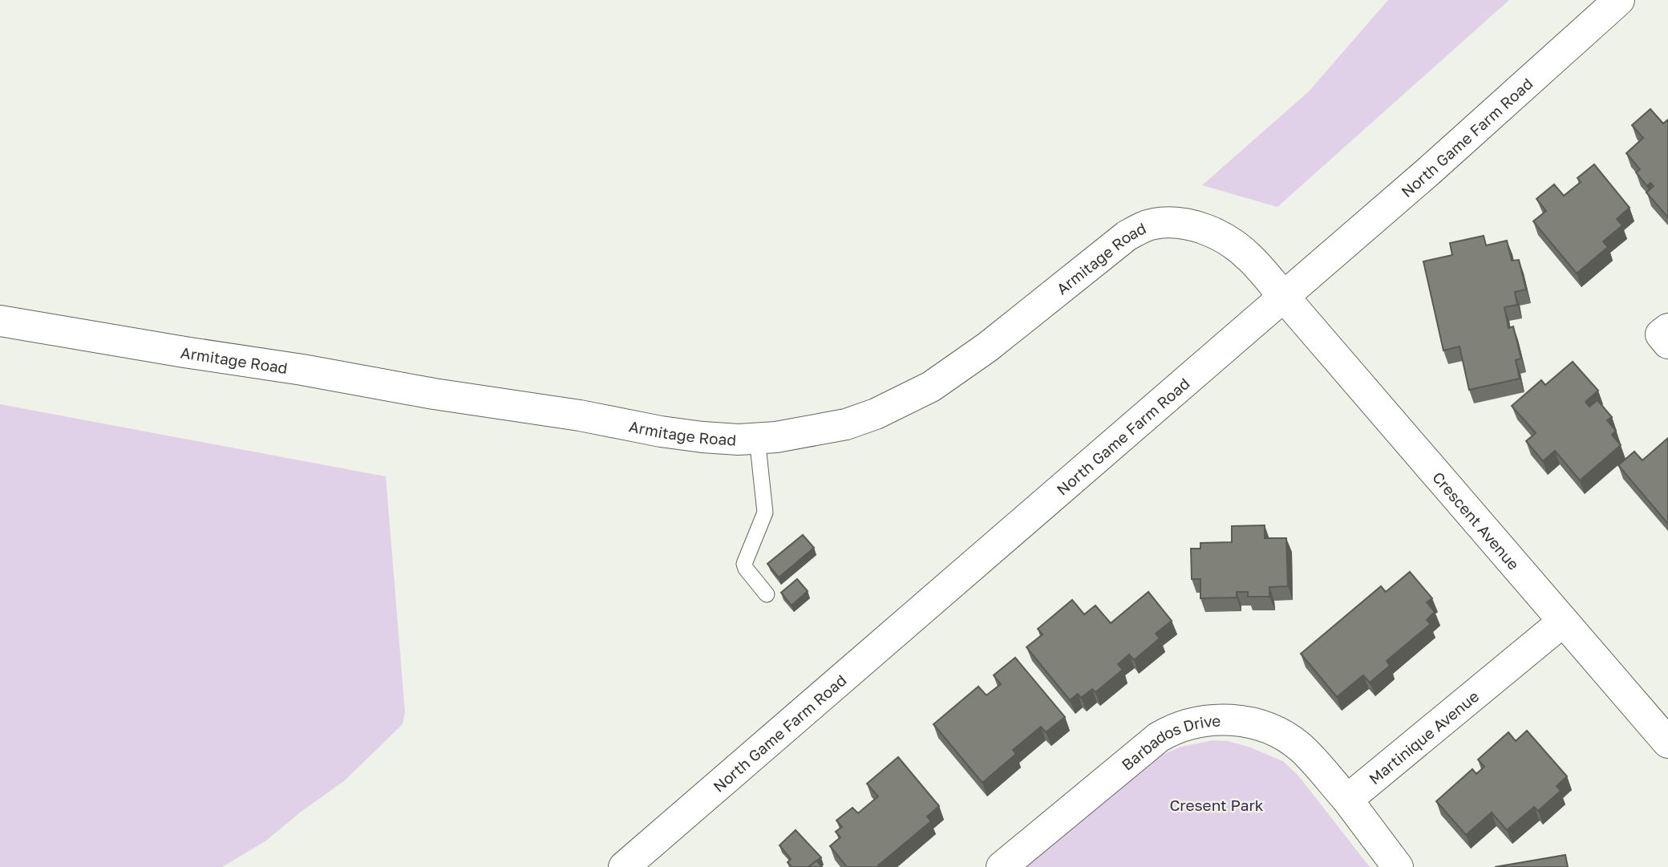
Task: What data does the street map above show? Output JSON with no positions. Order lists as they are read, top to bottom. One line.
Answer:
{"streets":{"street":["North Game Farm Road","Armitage Road","Crescent Avenue","Martinique Avenue","Barbados Drive"]},"crossings":[["North Game Farm Road","Armitage Road"],["North Game Farm Road","Crescent Avenue"],["Armitage Road","Crescent Avenue"],["Crescent Avenue","Martinique Avenue"],["Martinique Avenue","Barbados Drive"]],"parks":["Cresent Park"]}
